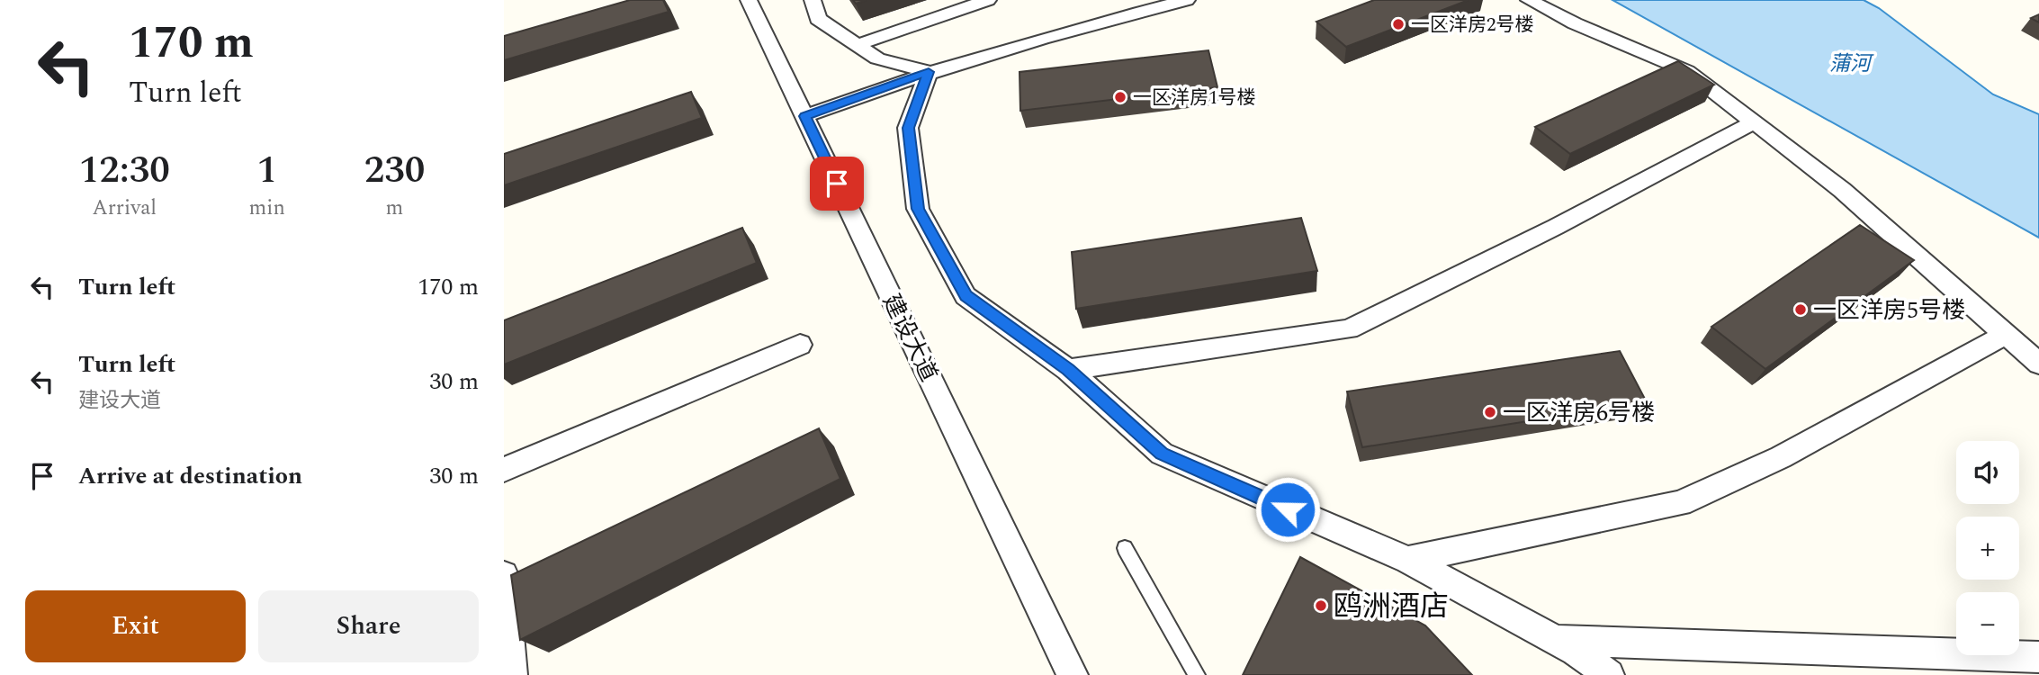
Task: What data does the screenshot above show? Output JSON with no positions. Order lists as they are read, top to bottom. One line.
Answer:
{"streets":{"street":["建设大道"]},"water":["蒲河"],"places":["一区洋房2号楼","一区洋房1号楼","一区洋房5号楼","一区洋房6号楼","鸥洲酒店"],"page":{"turn":["170 m","Turn left"],"eta":["12:30","Arrival","1","min","230","m"],"list":[{"name":"Turn left","value":"170 m"},{"name":"Turn left","note":"建设大道","value":"30 m"},{"name":"Arrive at destination","value":"30 m"}],"map_buttons":["+","−"],"buttons":["Exit","Share"]}}
